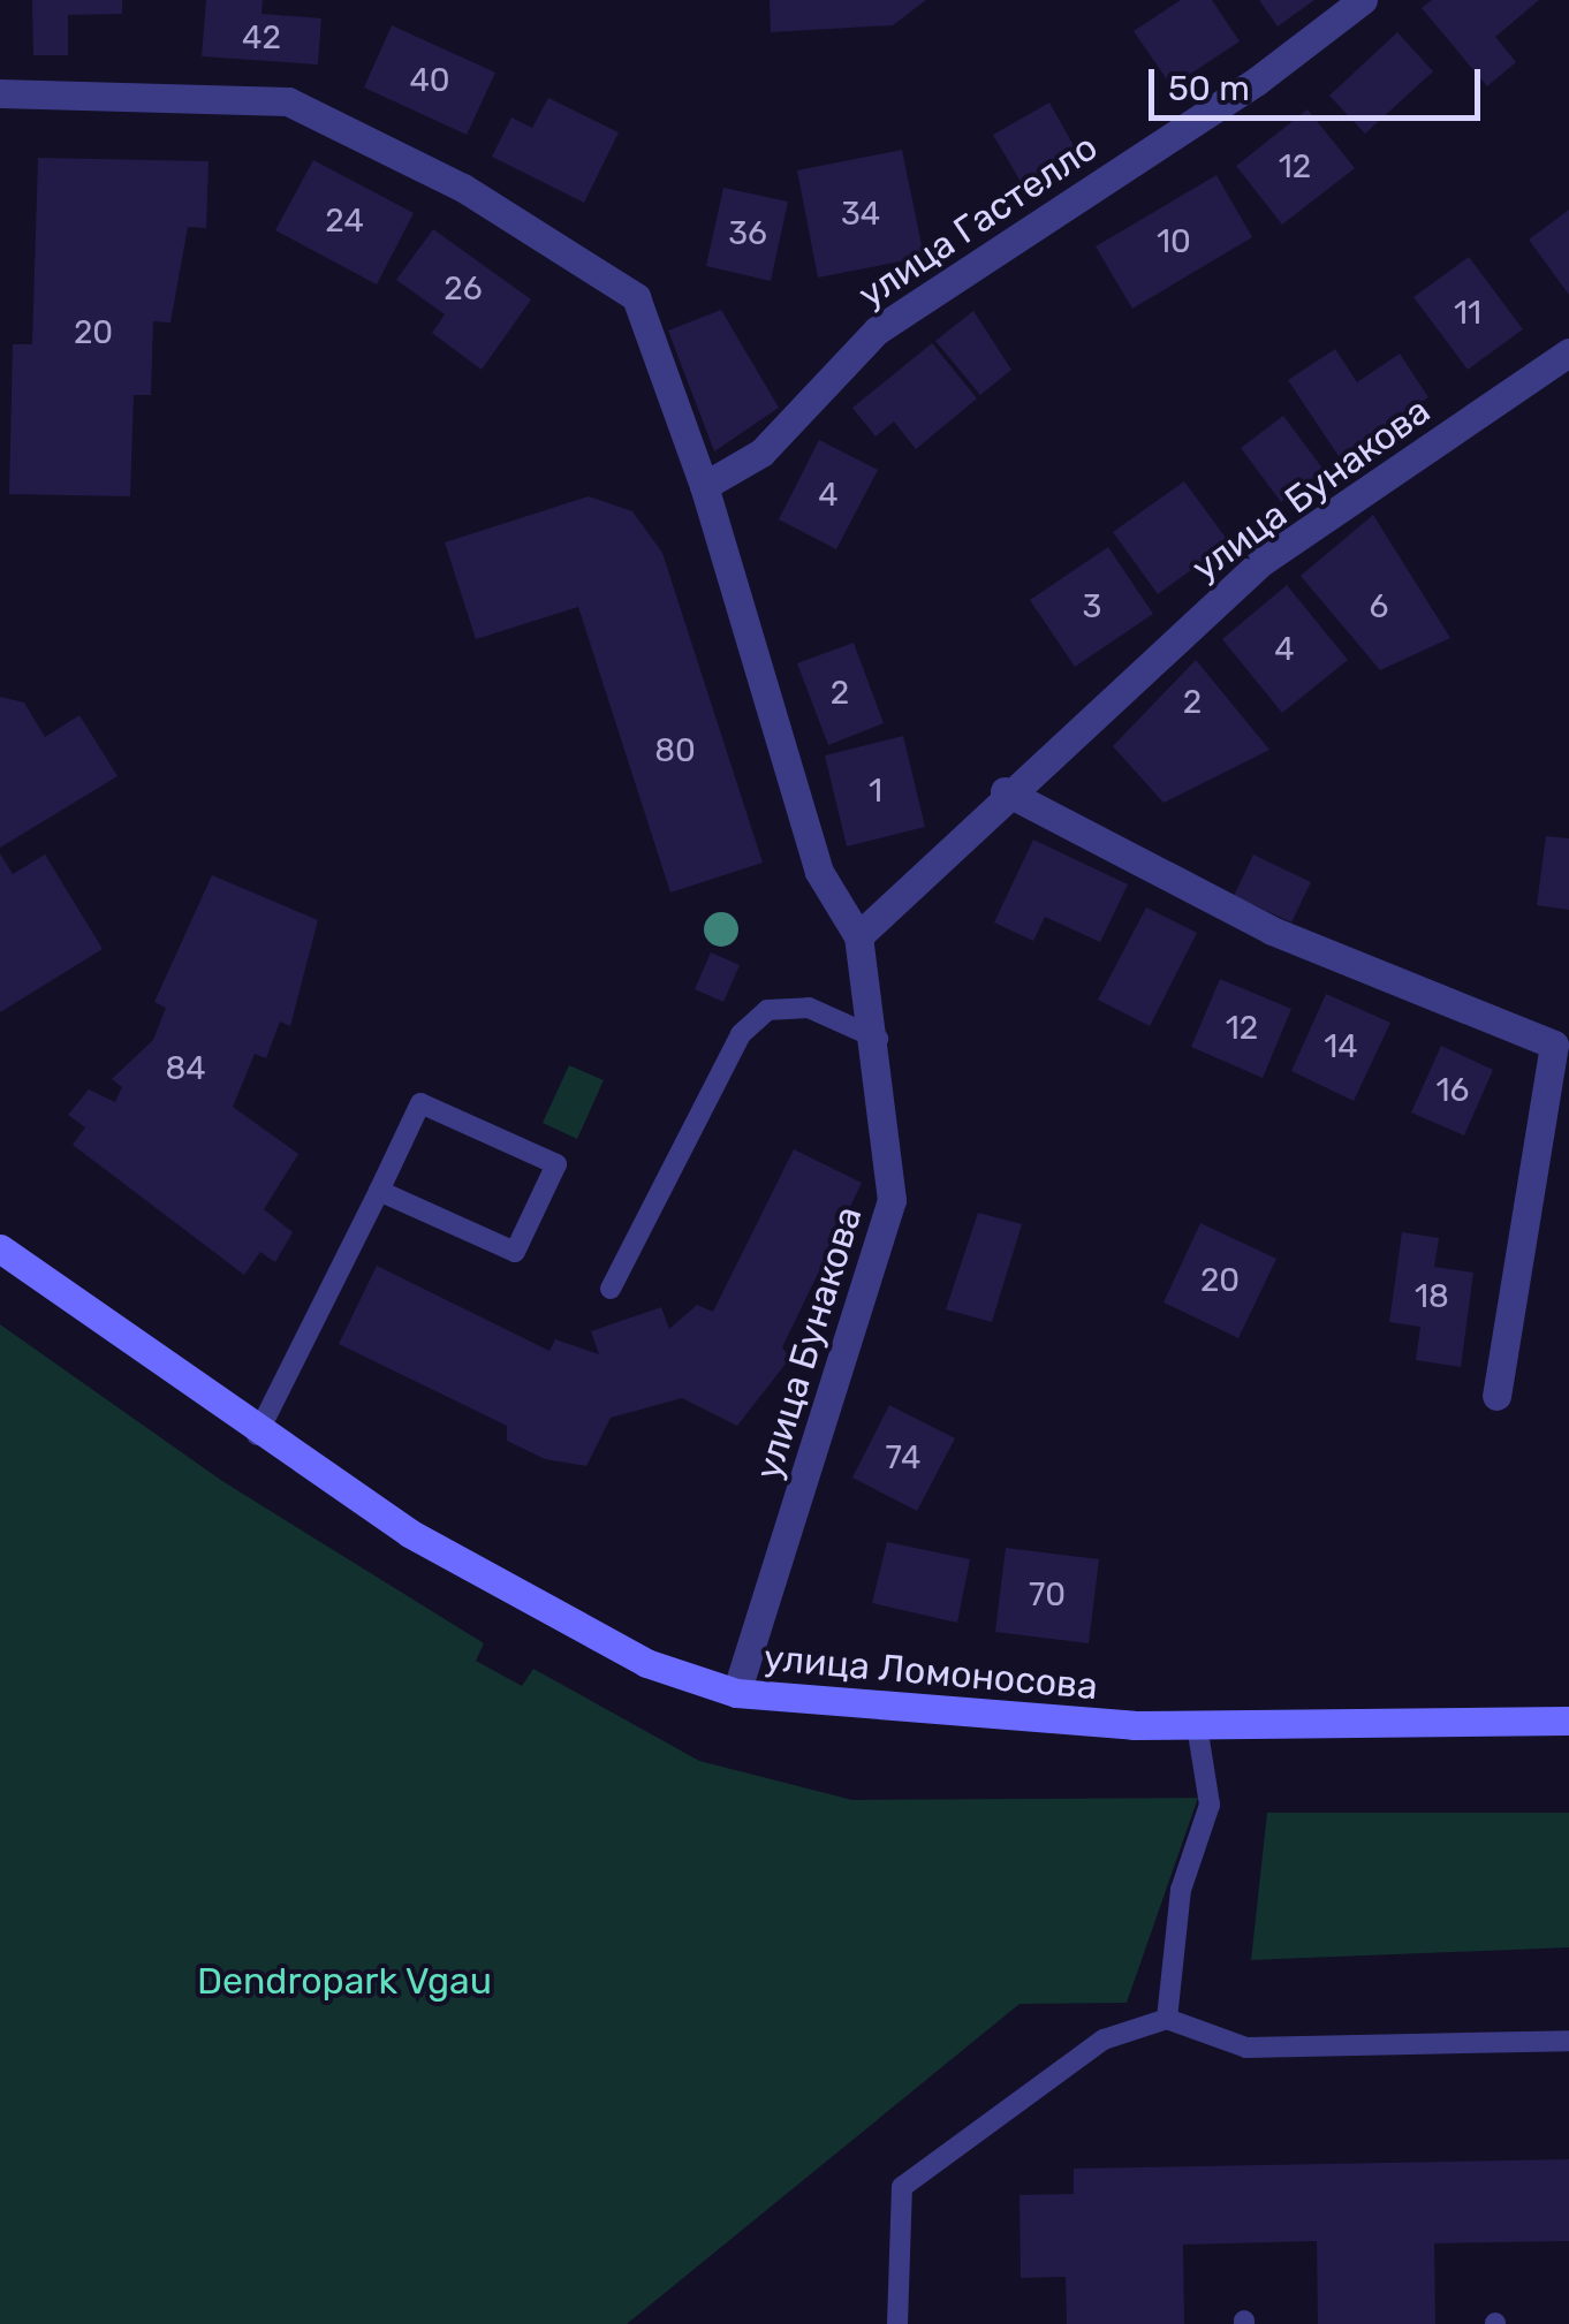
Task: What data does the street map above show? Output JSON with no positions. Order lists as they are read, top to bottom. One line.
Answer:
{"streets":{"main road":["улица Ломоносова"],"street":["улица Гастелло","улица Бунакова"]},"crossings":[["улица Бунакова","улица Ломоносова"]],"parks":["Dendropark Vgau"],"house_numbers":["42","40","12","34","24","36","10","26","11","20","4","3","6","4","2","2","80","1","12","14","84","16","20","18","74","70"],"scale_bar":"50 m"}
